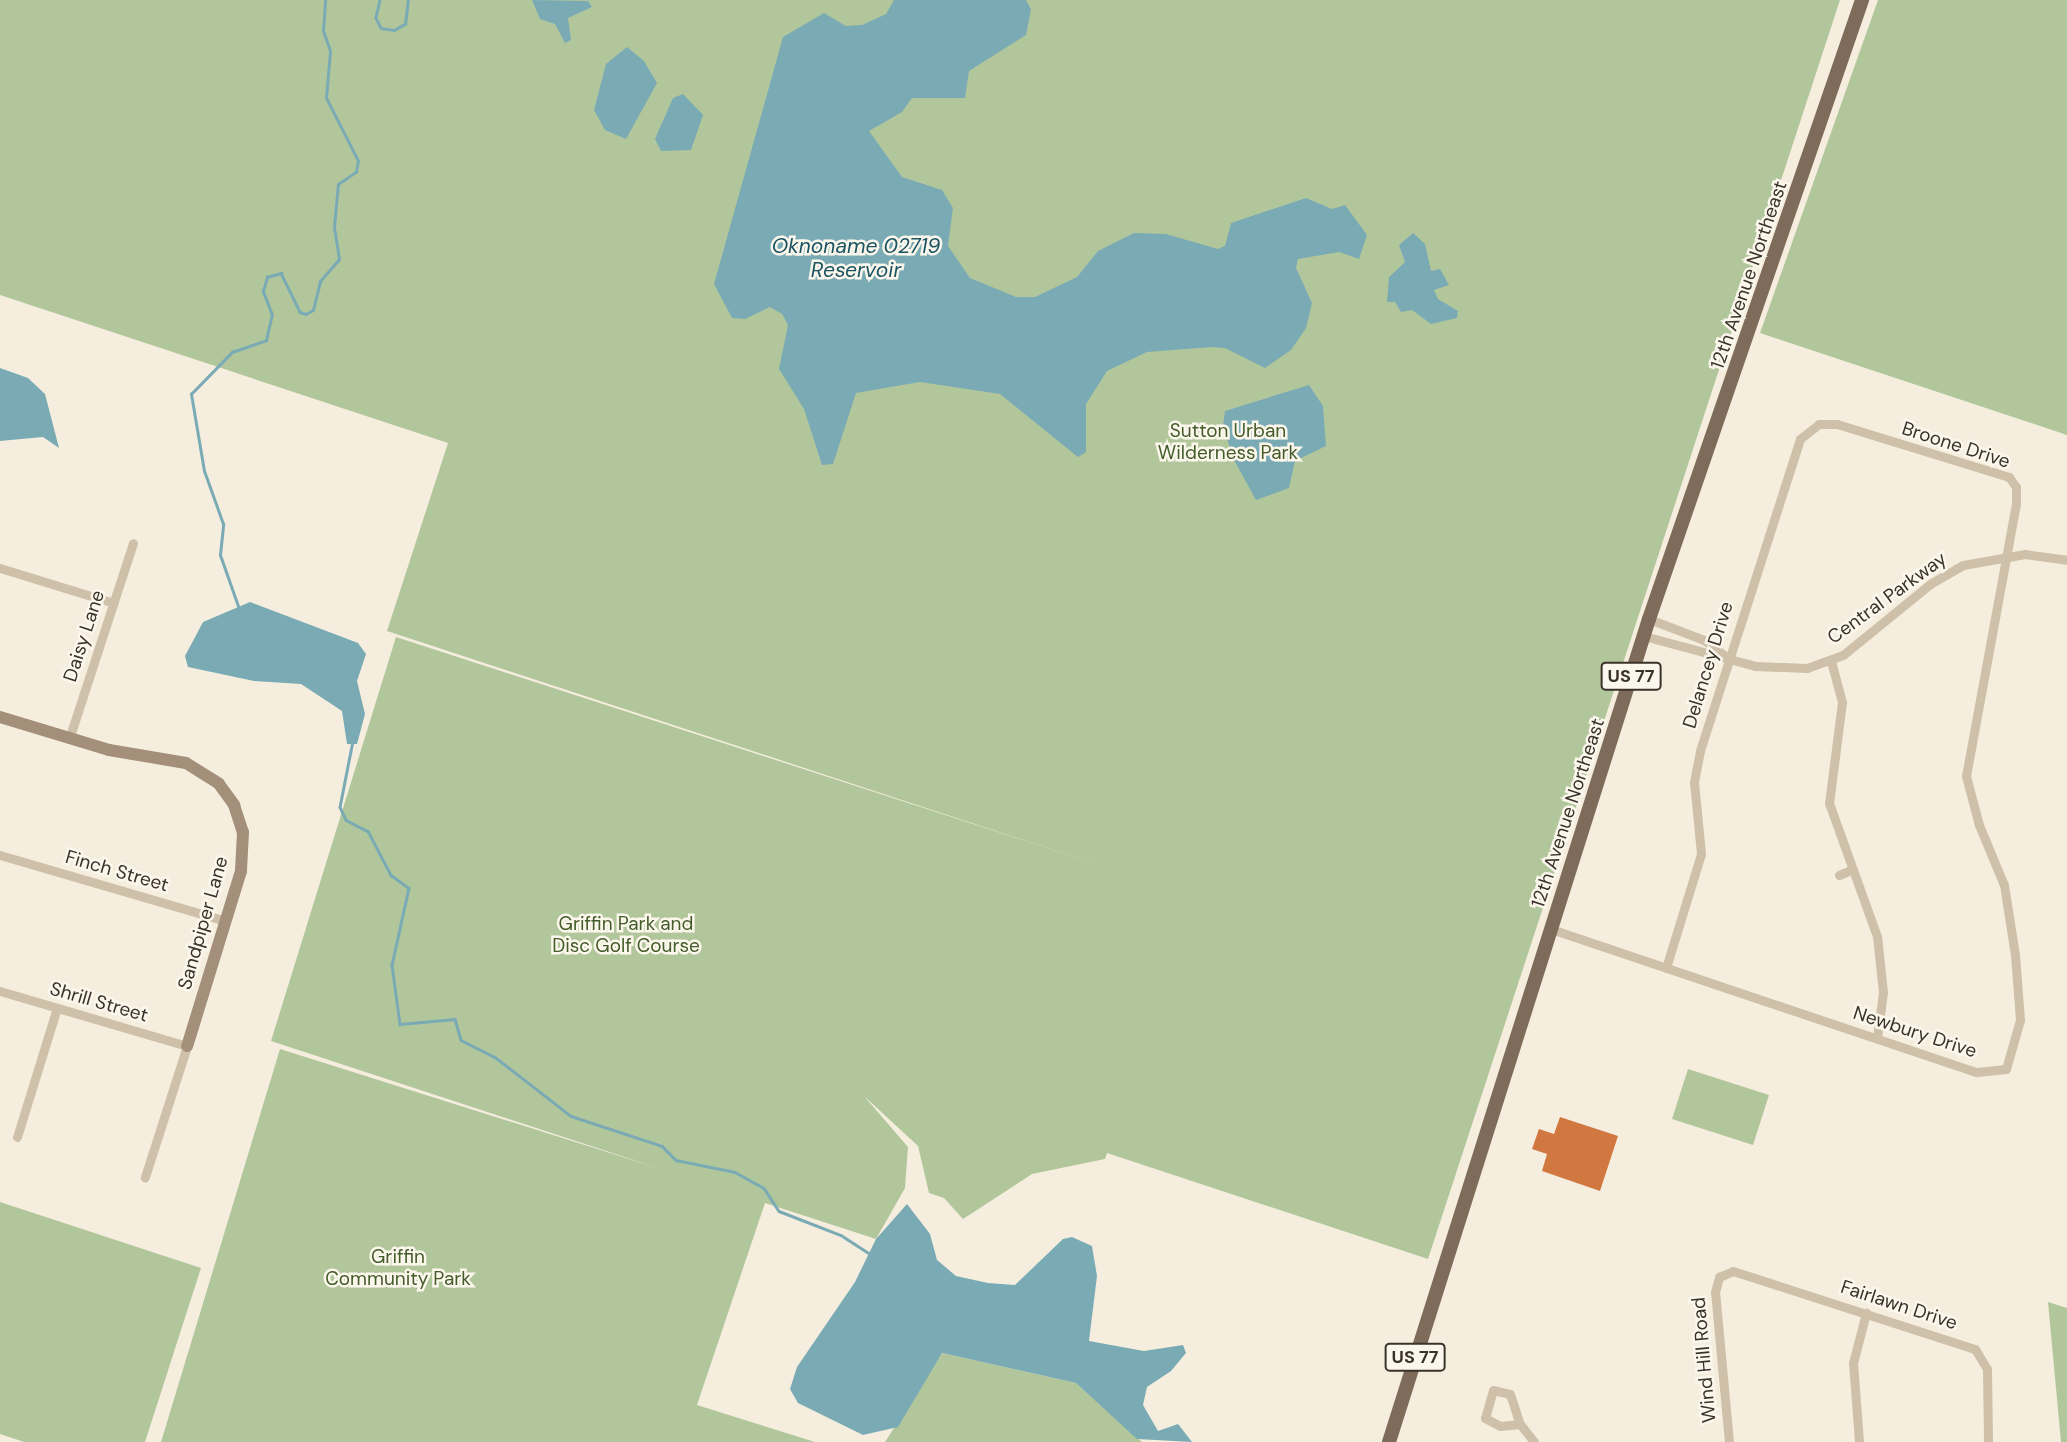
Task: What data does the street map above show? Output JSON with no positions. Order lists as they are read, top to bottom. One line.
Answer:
{"streets":{"main road":["12th Avenue Northeast","US 77"],"street":["Broone Drive","Central Parkway","Daisy Lane","Delancey Drive","Finch Street","Sandpiper Lane","Shrill Street","Newbury Drive","Fairlawn Drive","Wind Hill Road"]},"crossings":[["12th Avenue Northeast","Central Parkway"],["12th Avenue Northeast","Newbury Drive"],["Broone Drive","Central Parkway"],["Broone Drive","Delancey Drive"],["Broone Drive","Newbury Drive"],["Central Parkway","Delancey Drive"],["Central Parkway","Newbury Drive"],["Daisy Lane","Sandpiper Lane"],["Delancey Drive","Newbury Drive"],["Finch Street","Sandpiper Lane"],["Sandpiper Lane","Shrill Street"],["Fairlawn Drive","Wind Hill Road"]],"water":["Oknoname 02719 Reservoir"],"parks":["Sutton Urban Wilderness Park","Griffin Park and Disc Golf Course","Griffin Community Park"]}
